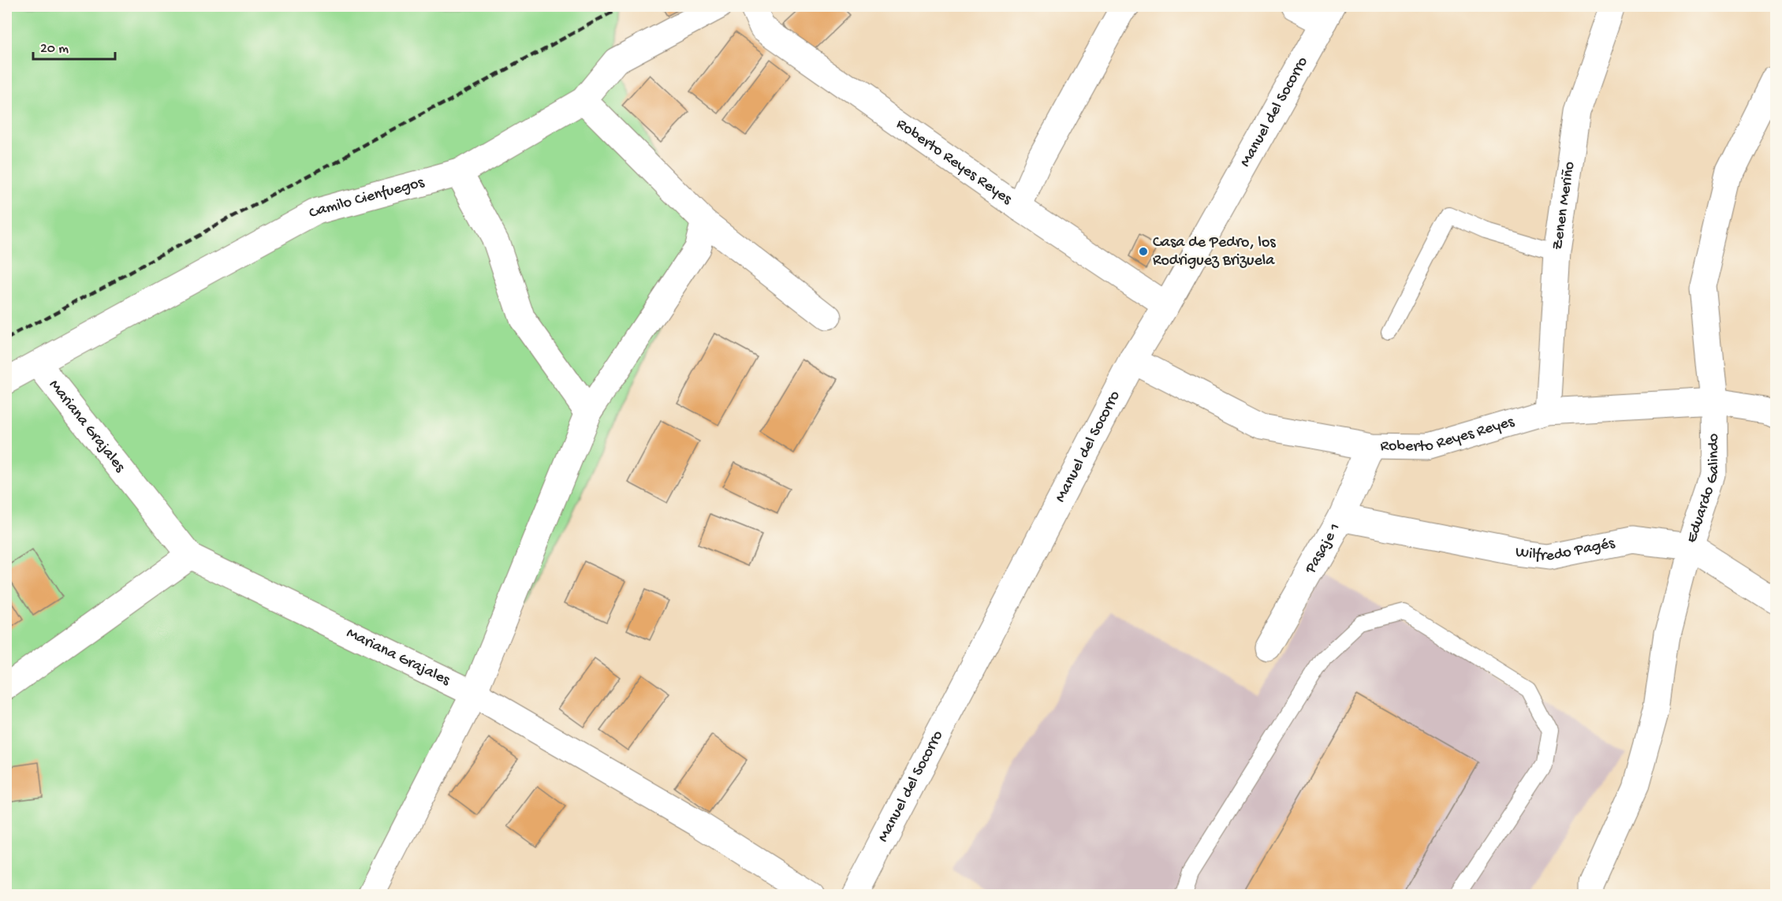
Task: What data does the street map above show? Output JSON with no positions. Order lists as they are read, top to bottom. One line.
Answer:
{"streets":{"street":["Manuel del Socorro","Roberto Reyes Reyes","Camilo Cienfuegos","Zenen Meriño","Mariana Grajales","Eduardo Galindo","Wilfredo Pagés","Pasaje 1"]},"crossings":[["Manuel del Socorro","Roberto Reyes Reyes"],["Roberto Reyes Reyes","Zenen Meriño"],["Roberto Reyes Reyes","Eduardo Galindo"],["Roberto Reyes Reyes","Pasaje 1"],["Camilo Cienfuegos","Mariana Grajales"],["Eduardo Galindo","Wilfredo Pagés"],["Wilfredo Pagés","Pasaje 1"]],"places":["Casa de Pedro, los Rodriguez Brizuela"],"scale_bar":"20 m"}
